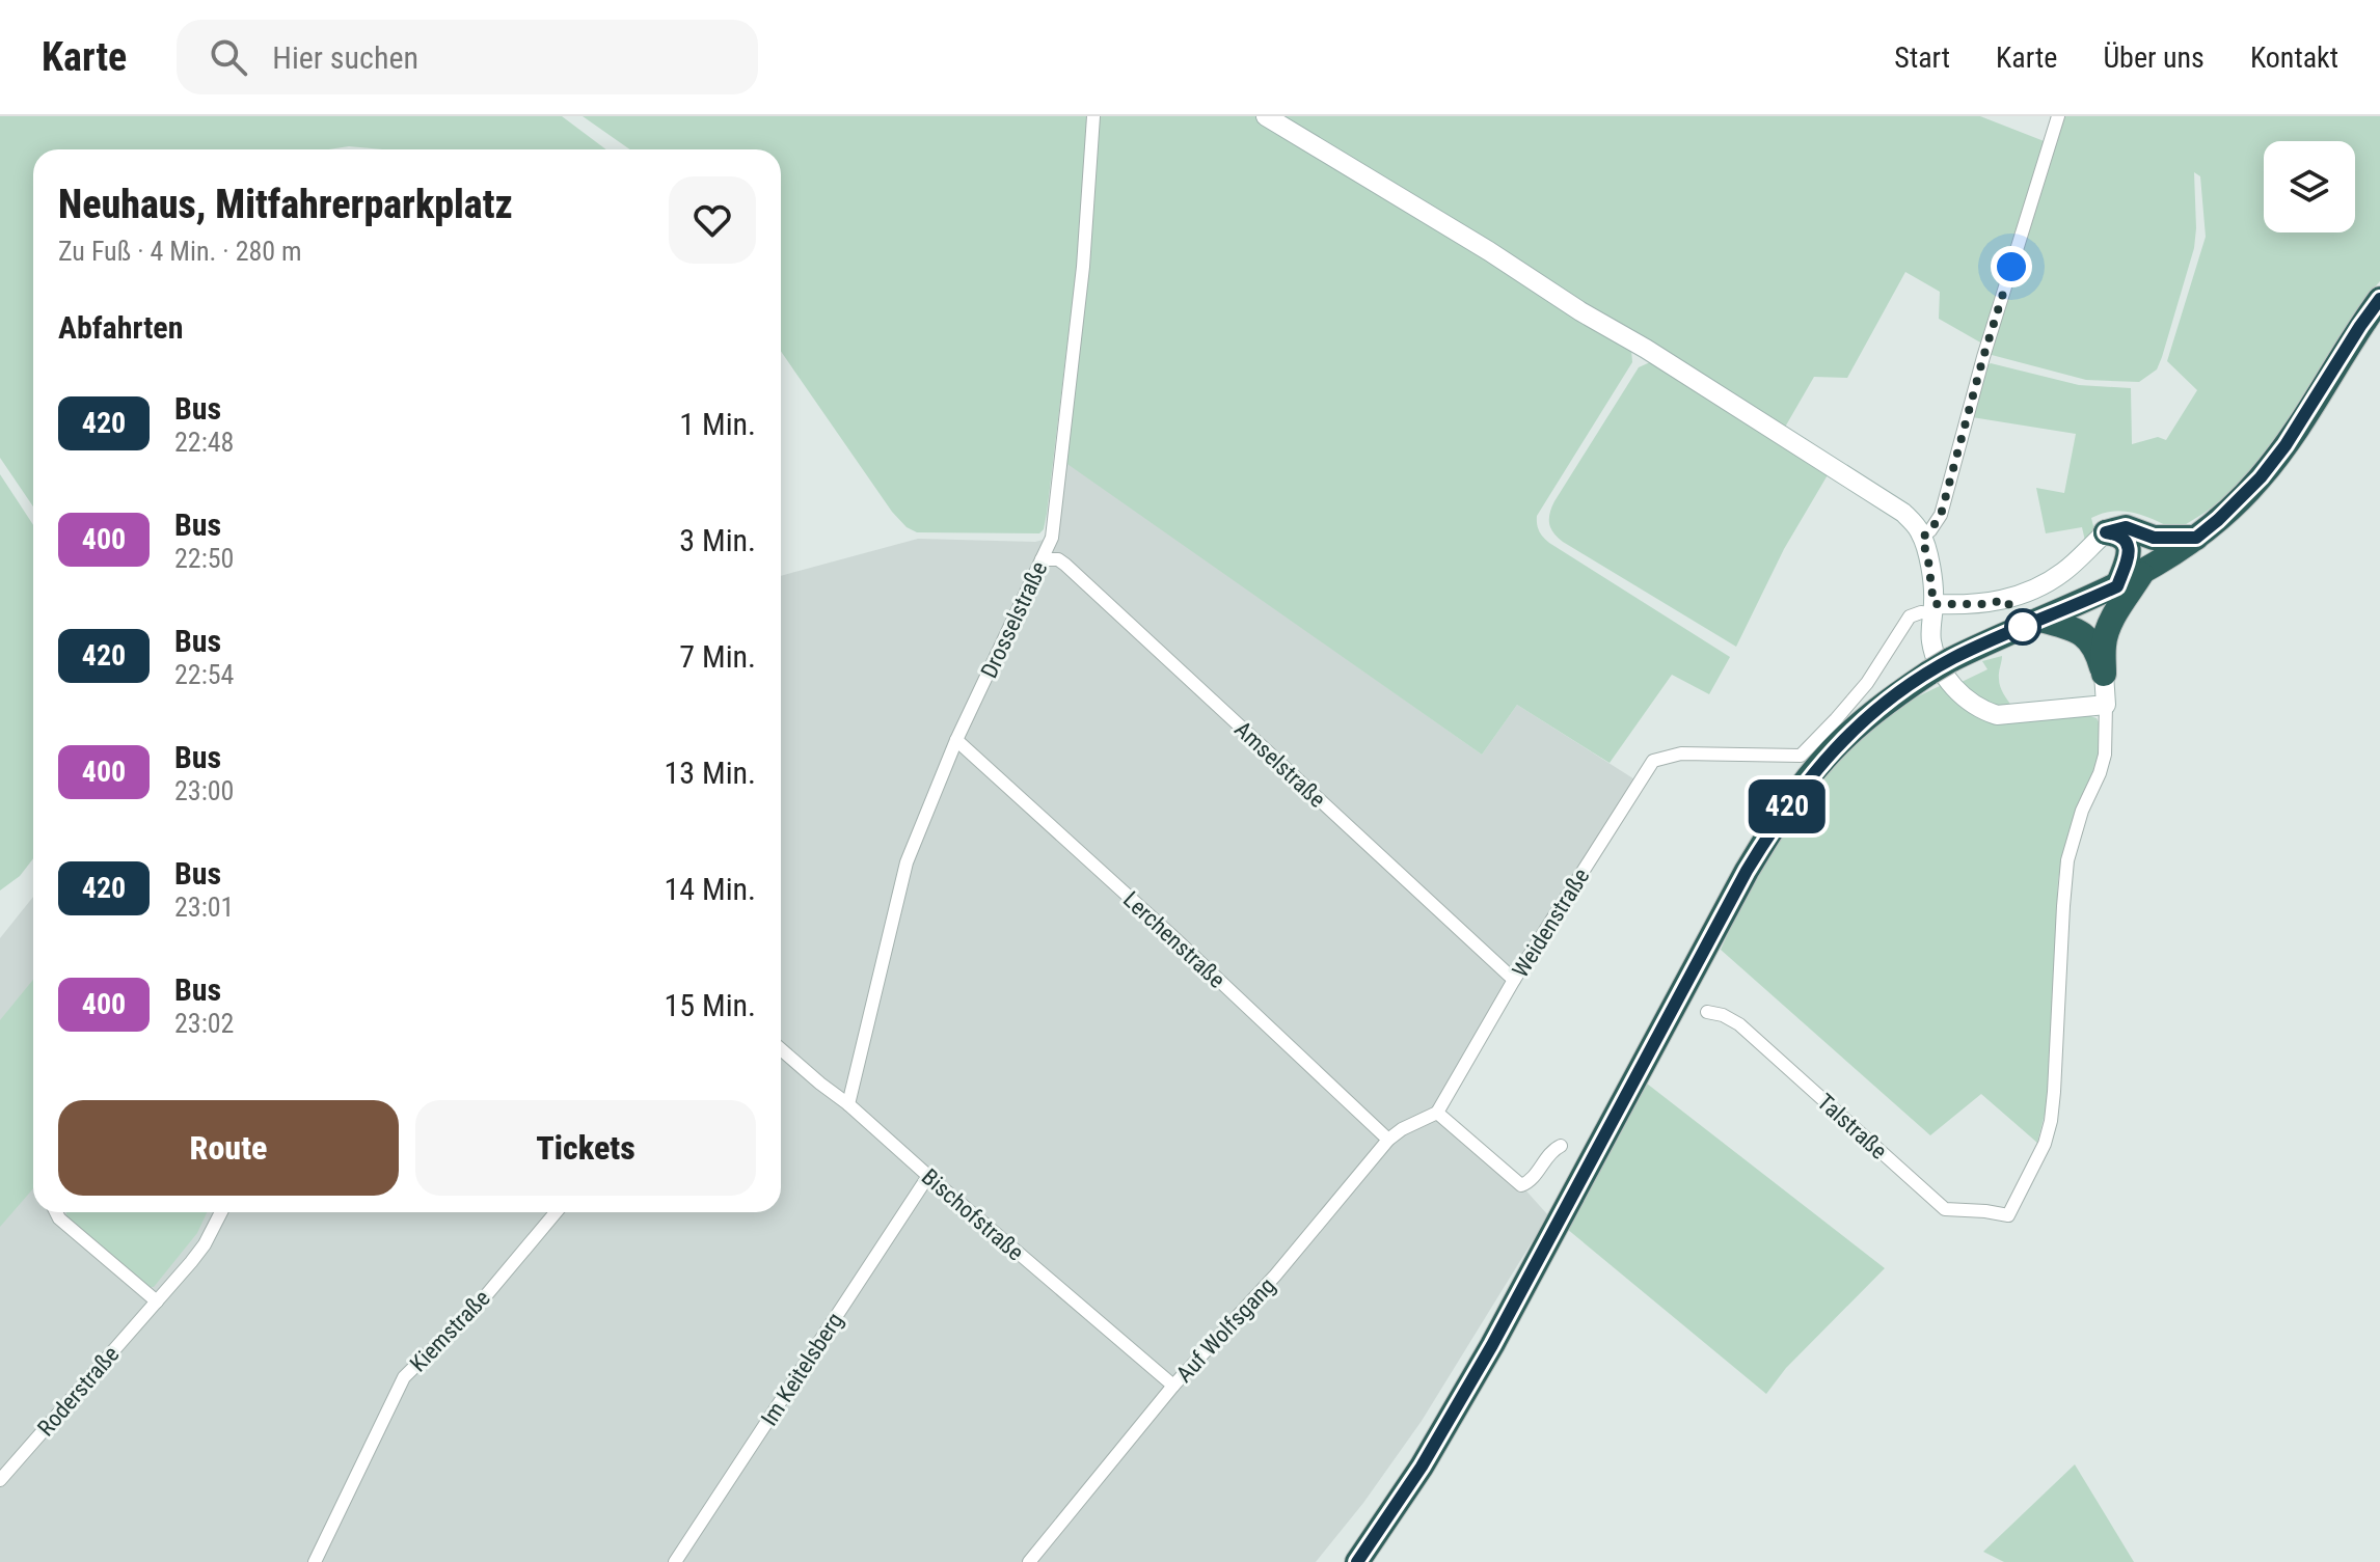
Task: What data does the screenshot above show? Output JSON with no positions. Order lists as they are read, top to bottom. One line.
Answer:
{"streets":{"street":["Drosselstraße","Amselstraße","Weidenstraße","Lerchenstraße","Talstraße","Bischofstraße","Auf Wolfsgang","Kiemstraße","Im Keitelsberg","Roderstraße"]},"crossings":[["Drosselstraße","Amselstraße"],["Drosselstraße","Lerchenstraße"],["Drosselstraße","Bischofstraße"],["Amselstraße","Weidenstraße"],["Weidenstraße","Auf Wolfsgang"],["Lerchenstraße","Auf Wolfsgang"],["Bischofstraße","Auf Wolfsgang"],["Bischofstraße","Im Keitelsberg"]],"lines":["bus line 420"],"page":{"header":"Karte","search":"Hier suchen","nav":["Start","Karte","Über uns","Kontakt"],"on_map":"420","heading":[["Neuhaus, Mitfahrerparkplatz","Zu Fuß · 4 Min. · 280 m"],"Abfahrten"],"list":[{"mark":"420","name":"Bus","note":"22:48","value":"1 Min."},{"mark":"400","name":"Bus","note":"22:50","value":"3 Min."},{"mark":"420","name":"Bus","note":"22:54","value":"7 Min."},{"mark":"400","name":"Bus","note":"23:00","value":"13 Min."},{"mark":"420","name":"Bus","note":"23:01","value":"14 Min."},{"mark":"400","name":"Bus","note":"23:02","value":"15 Min."}],"buttons":["Route","Tickets"]}}
